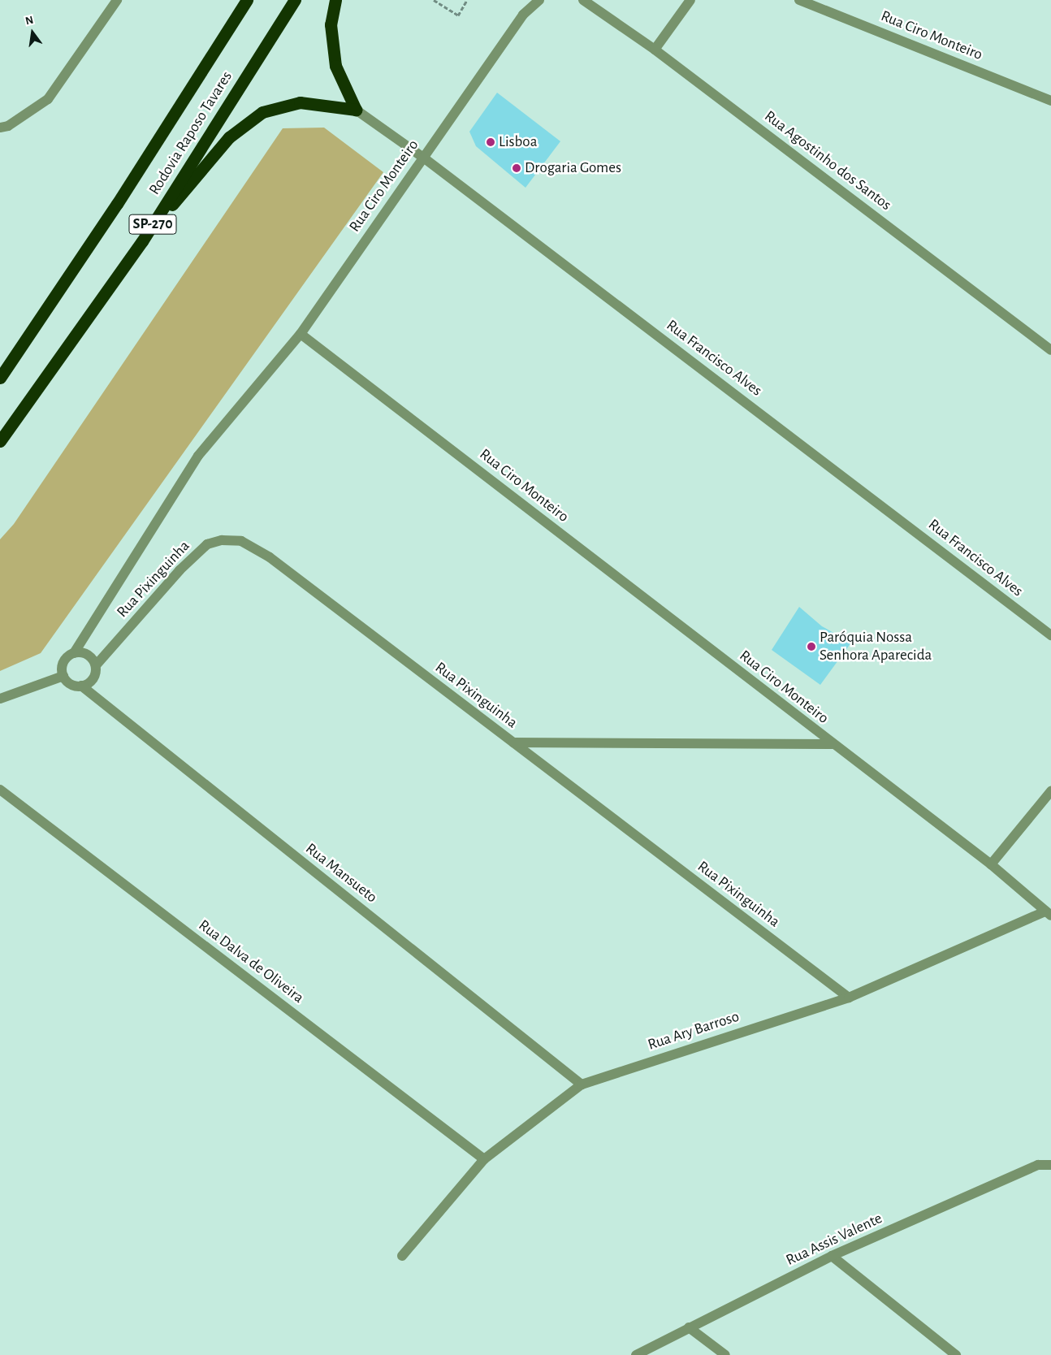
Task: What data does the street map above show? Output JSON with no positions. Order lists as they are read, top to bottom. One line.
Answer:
{"streets":{"highway":["Rodovia Raposo Tavares","SP-270"],"street":["Rua Ciro Monteiro","Rua Agostinho dos Santos","Rua Francisco Alves","Rua Pixinguinha","Rua Mansueto","Rua Dalva de Oliveira","Rua Ary Barroso","Rua Assis Valente"]},"crossings":[["Rua Ciro Monteiro","Rua Francisco Alves"],["Rua Ciro Monteiro","Rua Pixinguinha"],["Rua Ciro Monteiro","Rua Ary Barroso"],["Rua Pixinguinha","Rua Mansueto"],["Rua Pixinguinha","Rua Ary Barroso"],["Rua Mansueto","Rua Ary Barroso"],["Rua Dalva de Oliveira","Rua Ary Barroso"]],"places":["Lisboa","Drogaria Gomes","Paróquia Nossa Senhora Aparecida"],"north":"top"}
